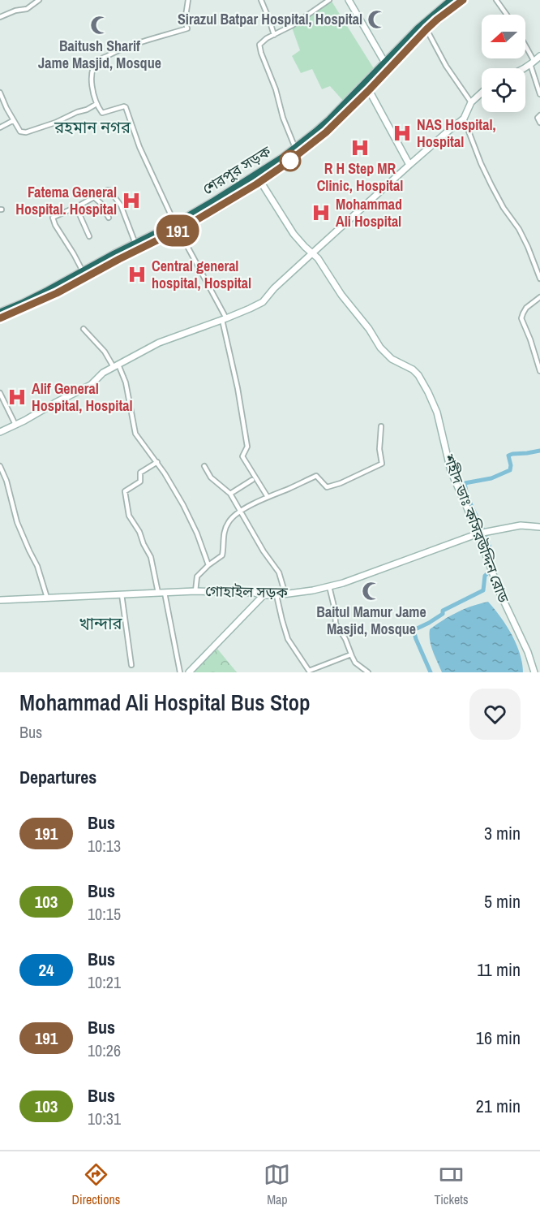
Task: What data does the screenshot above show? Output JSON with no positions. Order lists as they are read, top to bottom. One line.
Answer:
{"streets":{"highway":["শেরপুর সড়ক"],"street":["শহীদ ডাঃ কসিরউদ্দিন রোড","গোহাইল সড়ক"]},"crossings":[["শেরপুর সড়ক","শহীদ ডাঃ কসিরউদ্দিন রোড"],["শহীদ ডাঃ কসিরউদ্দিন রোড","গোহাইল সড়ক"]],"districts":["রহমান নগর","খান্দার"],"places":{"mosque":["Sirazul Batpar Hospital, Hospital","Baitush Sharif Jame Masjid, Mosque","Baitul Mamur Jame Masjid, Mosque"],"hospital":["NAS Hospital, Hospital","R H Step MR Clinic, Hospital","Fatema General Hospital. Hospital","Mohammad Ali Hospital","Central general hospital, Hospital","Alif General Hospital, Hospital"]},"lines":["bus line 191"],"north":"left","page":{"on_map":"191","heading":[["Mohammad Ali Hospital Bus Stop","Bus"],"Departures"],"list":[{"mark":"191","name":"Bus","note":"10:13","value":"3 min"},{"mark":"103","name":"Bus","note":"10:15","value":"5 min"},{"mark":"24","name":"Bus","note":"10:21","value":"11 min"},{"mark":"191","name":"Bus","note":"10:26","value":"16 min"},{"mark":"103","name":"Bus","note":"10:31","value":"21 min"}],"tabs":["Directions","Map","Tickets"]}}
